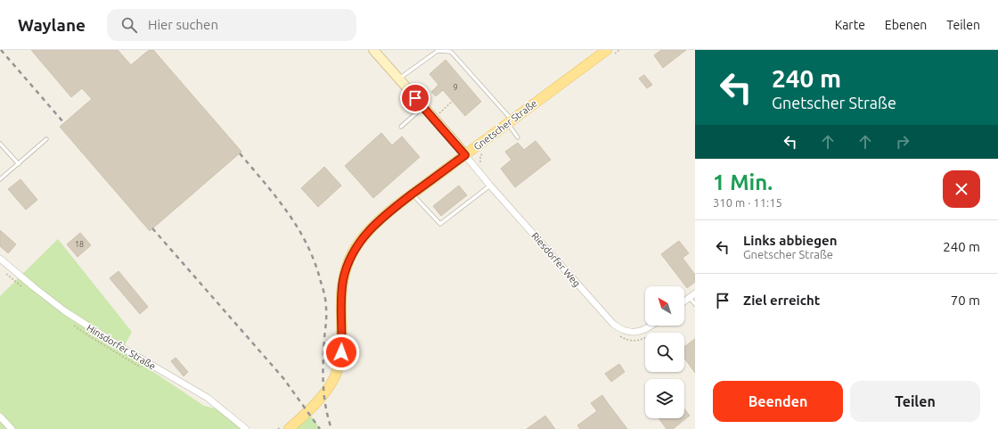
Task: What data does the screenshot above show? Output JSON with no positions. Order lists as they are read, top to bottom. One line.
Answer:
{"streets":{"main road":["Gnetscher Straße"],"street":["Riesdorfer Weg","Hinsdorfer Straße"]},"crossings":[["Gnetscher Straße","Riesdorfer Weg"]],"house_numbers":["9","18"],"north":"top left","page":{"header":"Waylane","search":"Hier suchen","nav":["Karte","Ebenen","Teilen"],"turn":["240 m","Gnetscher Straße"],"heading":["1 Min.","310 m · 11:15"],"list":[{"name":"Links abbiegen","note":"Gnetscher Straße","value":"240 m"},{"name":"Ziel erreicht","value":"70 m"}],"buttons":["Beenden","Teilen"]}}
